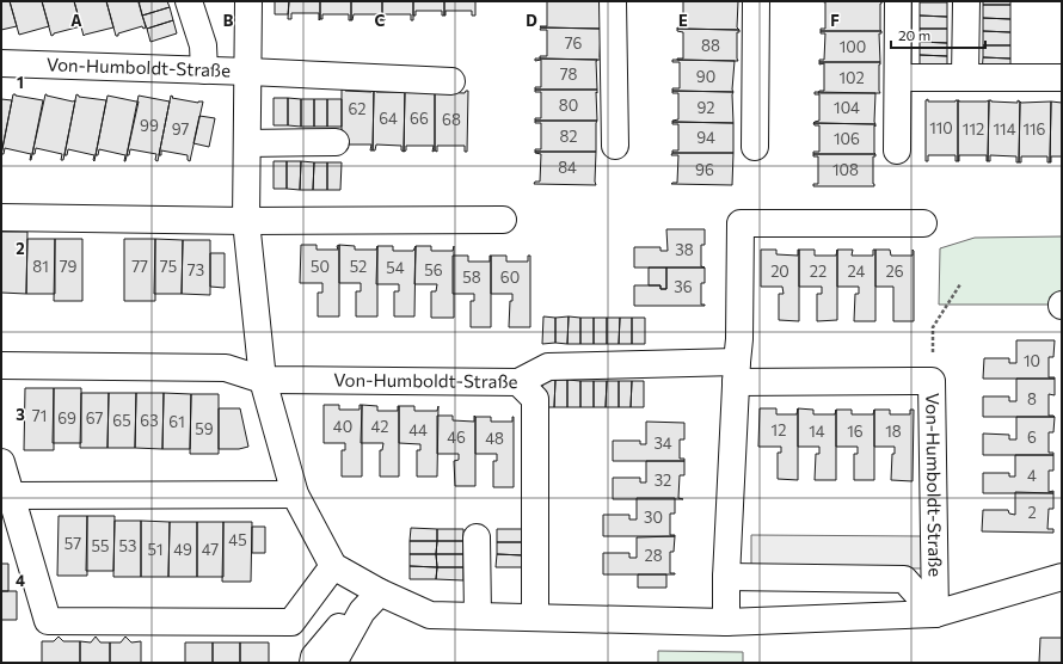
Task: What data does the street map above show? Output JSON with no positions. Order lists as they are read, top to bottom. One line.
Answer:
{"streets":{"street":["Von-Humboldt-Straße"]},"house_numbers":["76","88","100","78","90","102","80","92","104","62","64","66","68","99","110","97","112","114","116","82","94","106","84","96","108","38","81","79","77","75","50","52","54","73","56","20","22","24","26","58","60","36","10","8","71","69","67","65","63","61","40","42","59","44","12","14","16","18","46","6","48","34","4","32","2","30","45","57","55","53","51","49","47","28"],"scale_bar":"20 m","grid":{"columns":["A","B","C","D","E","F"],"rows":["1","2","3","4"]}}
